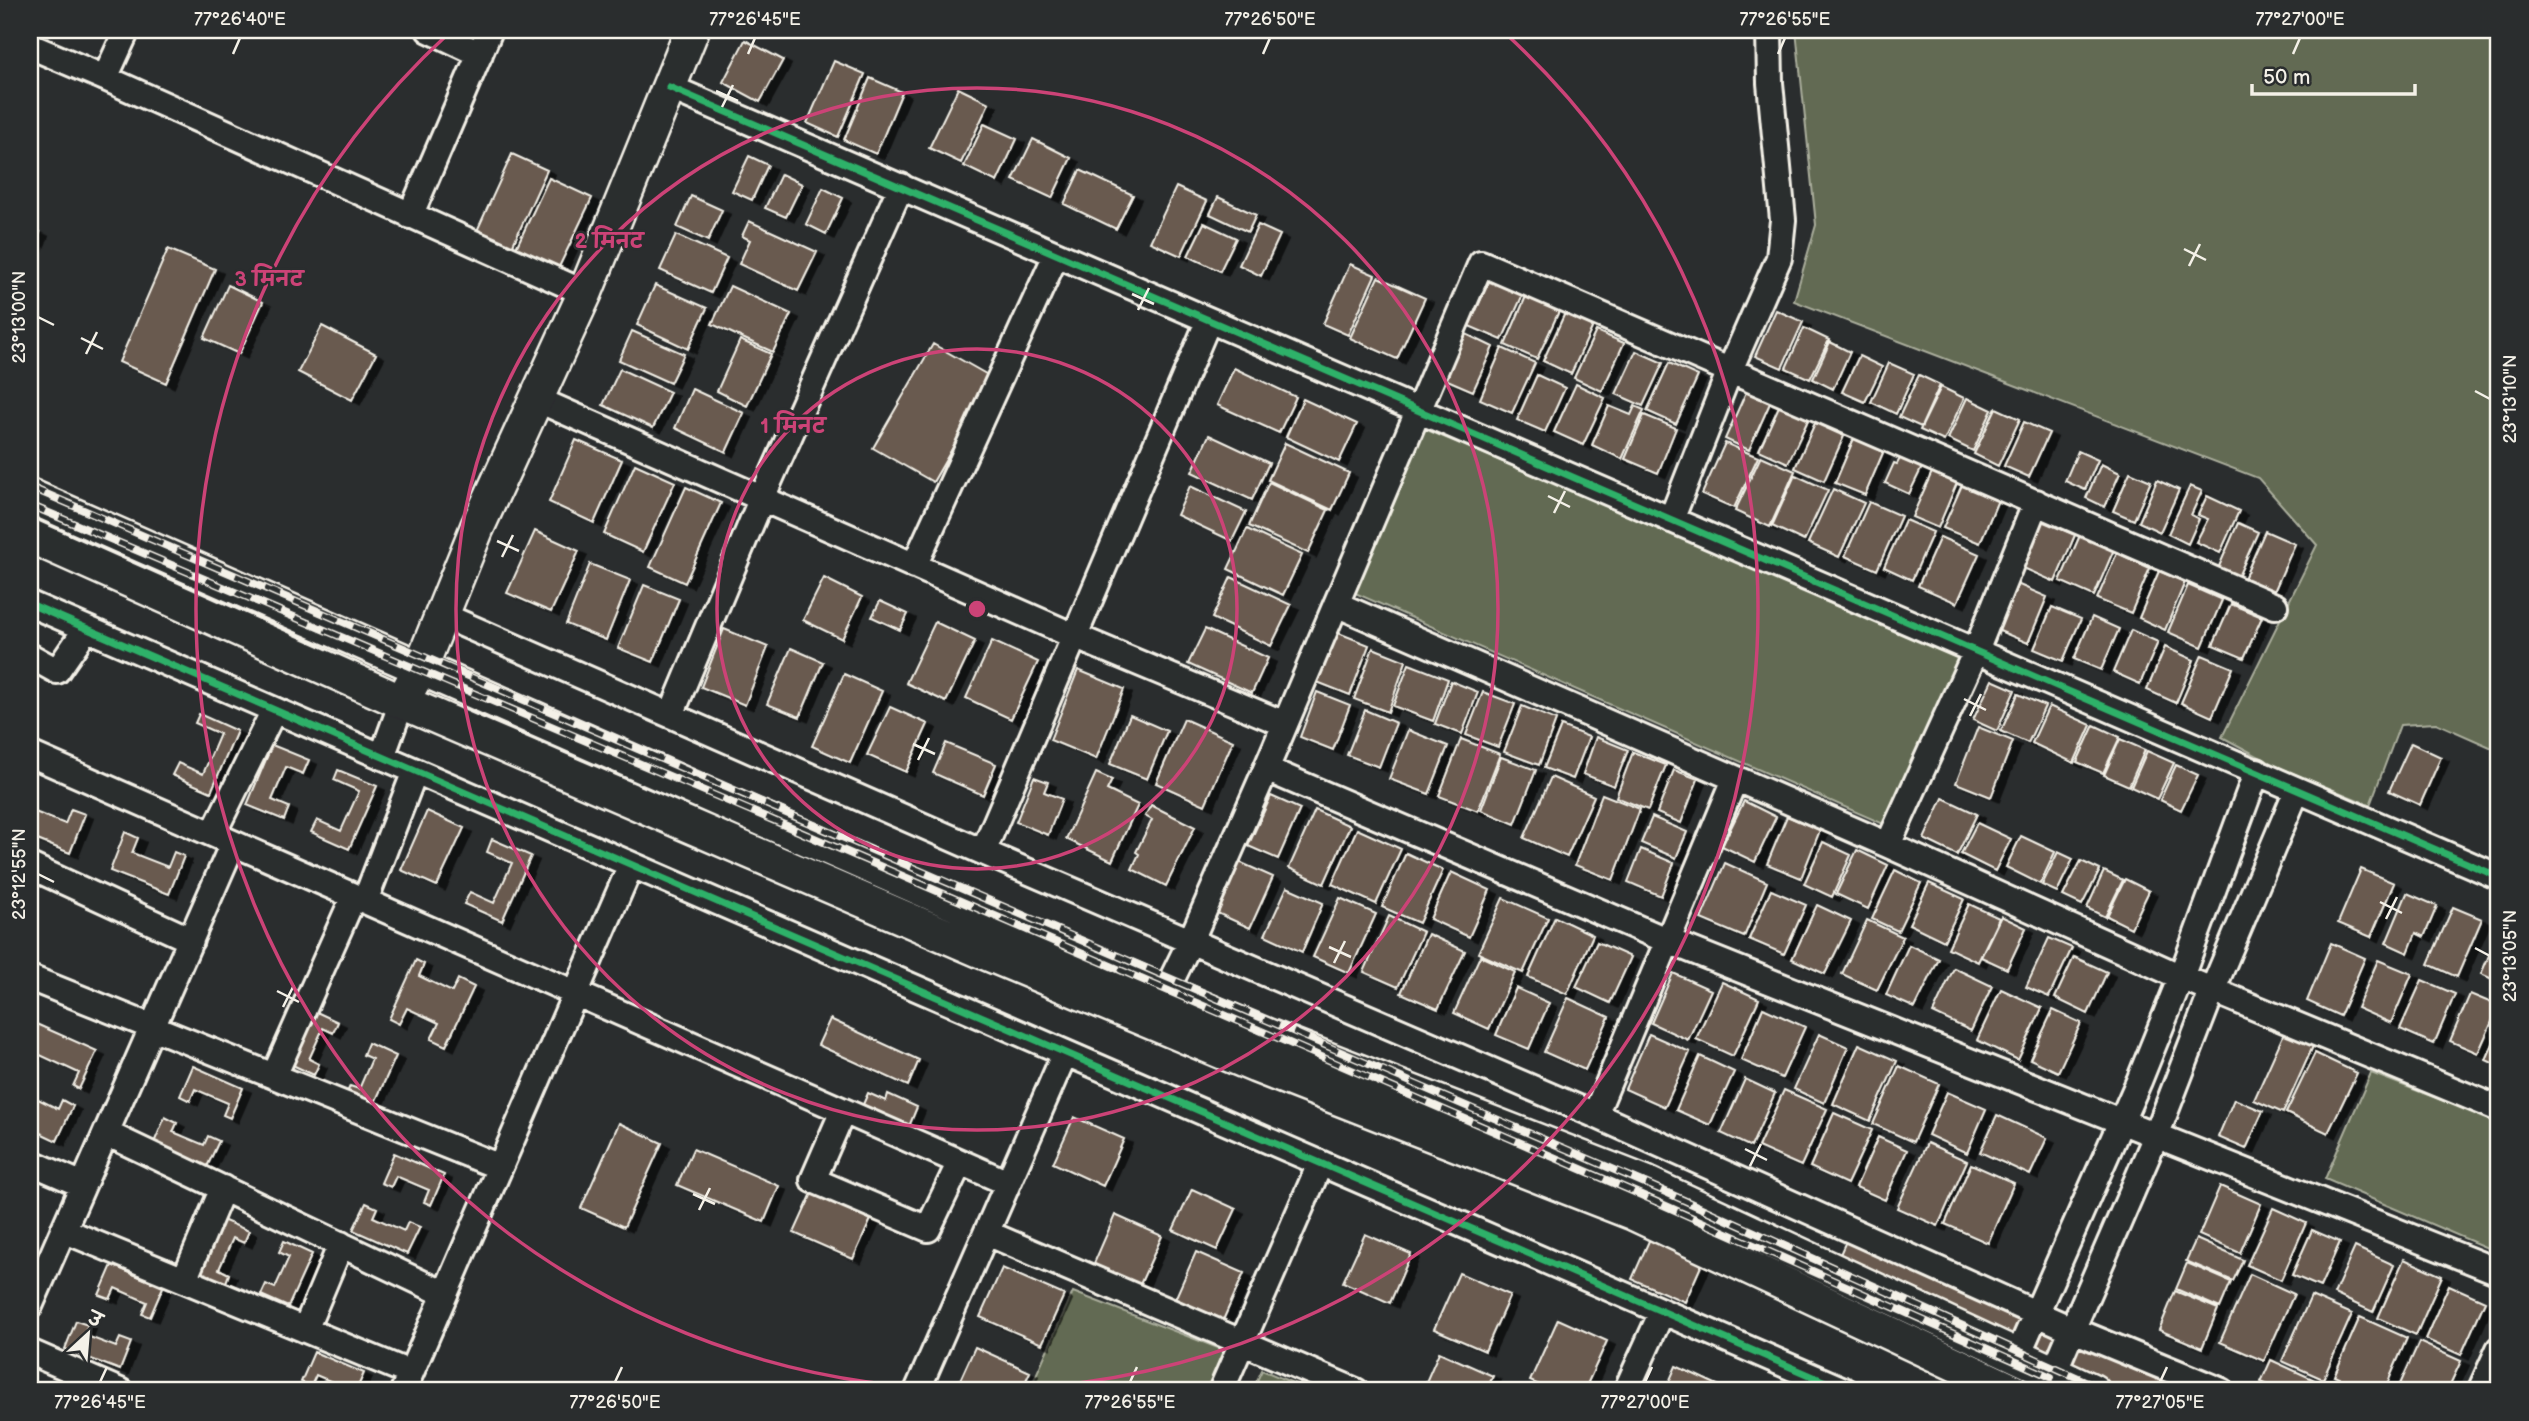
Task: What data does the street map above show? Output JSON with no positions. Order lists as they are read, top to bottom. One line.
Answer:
{"scale_bar":"50 m","north":"top right","coordinates":["77°26'40\"E","77°26'45\"E","77°26'50\"E","77°26'55\"E","77°27'00\"E","23°13'00\"N","23°13'10\"N","23°12'55\"N","23°13'05\"N","77°27'05\"E"],"rings":["2 मिनट","3 मिनट","1 मिनट"]}
